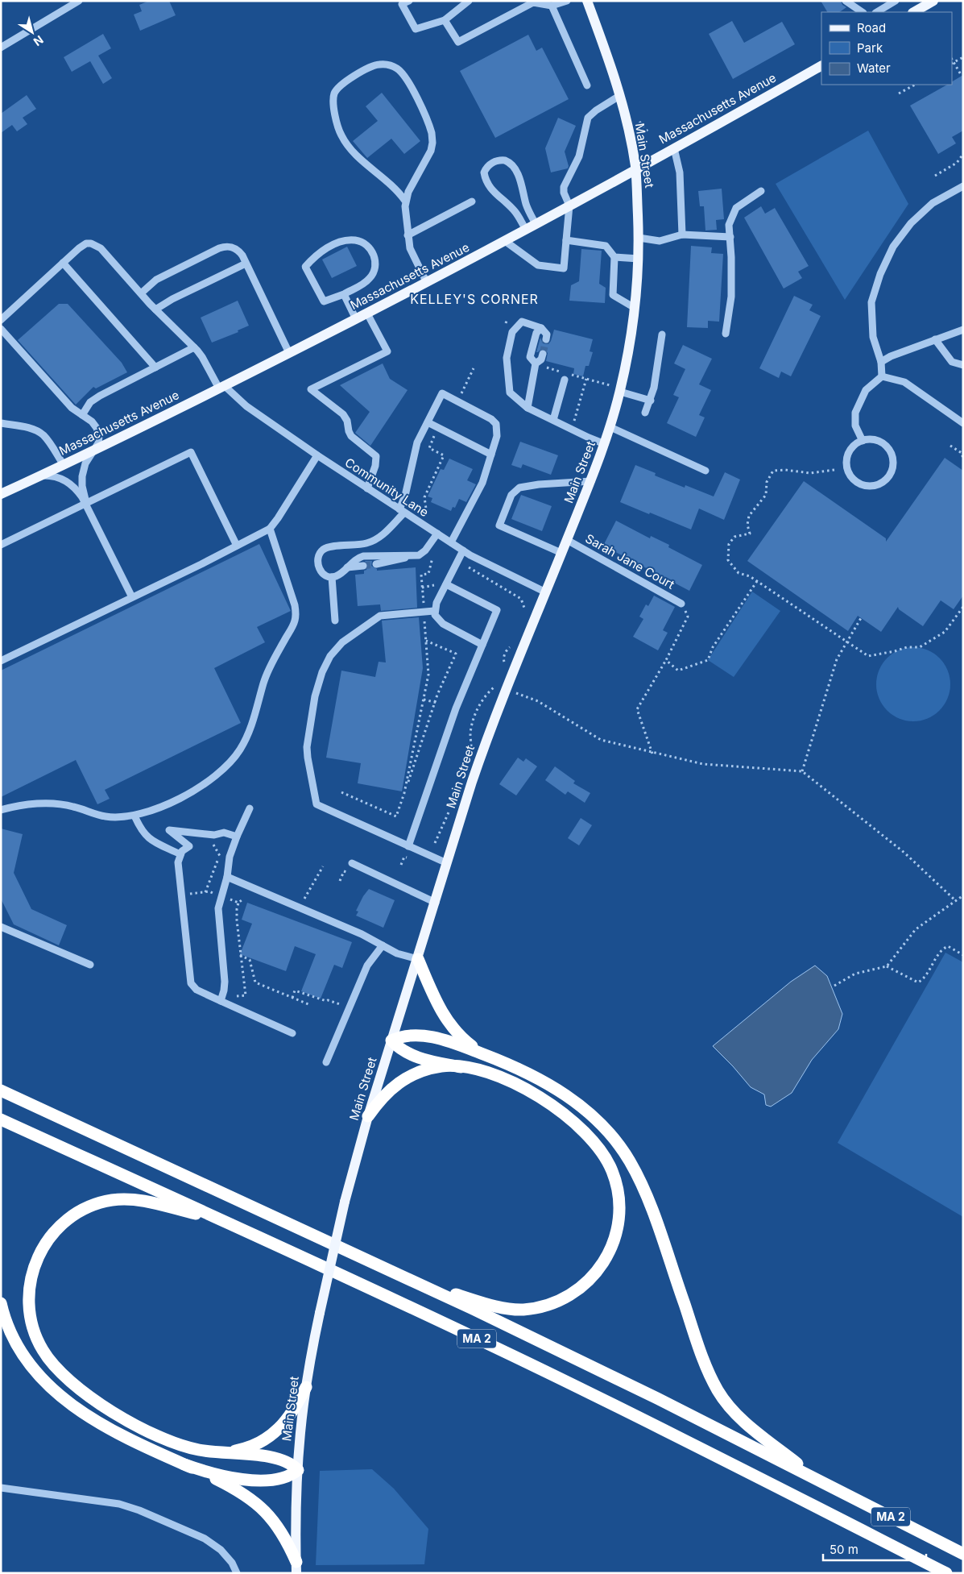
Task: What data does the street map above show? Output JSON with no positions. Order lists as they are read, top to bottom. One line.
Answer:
{"streets":{"highway":["MA 2"],"main road":["Massachusetts Avenue","Main Street"],"street":["Community Lane","Sarah Jane Court"]},"crossings":[["Massachusetts Avenue","Main Street"],["Massachusetts Avenue","Community Lane"],["Main Street","Community Lane"],["Main Street","Sarah Jane Court"]],"districts":["KELLEY'S CORNER"],"legend":["Road","Park","Water"],"scale_bar":"50 m","north":"bottom right"}
